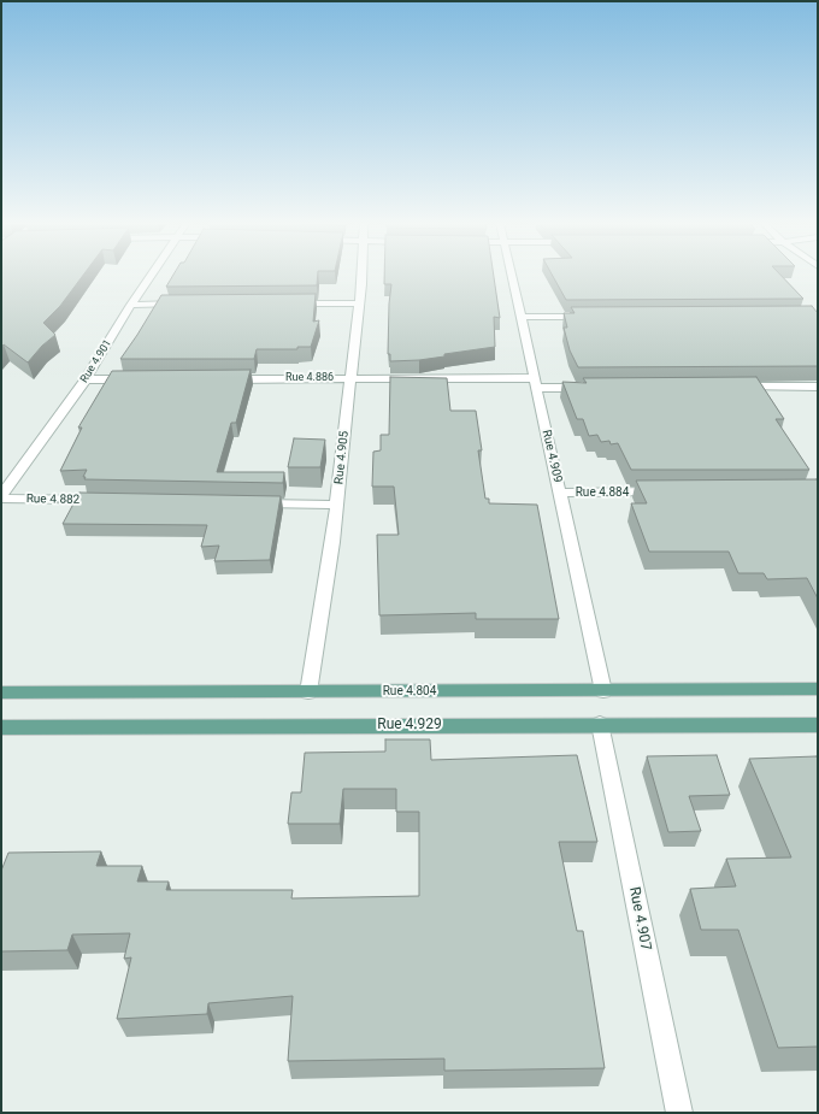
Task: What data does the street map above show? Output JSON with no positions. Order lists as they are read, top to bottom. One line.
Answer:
{"streets":{"main road":["Rue 4.804","Rue 4.929"],"street":["Rue 4.901","Rue 4.886","Rue 4.909","Rue 4.905","Rue 4.884","Rue 4.882","Rue 4.907"]},"crossings":[["Rue 4.901","Rue 4.882"],["Rue 4.886","Rue 4.909"],["Rue 4.886","Rue 4.905"],["Rue 4.909","Rue 4.884"],["Rue 4.909","Rue 4.804"],["Rue 4.905","Rue 4.804"],["Rue 4.929","Rue 4.907"]]}
